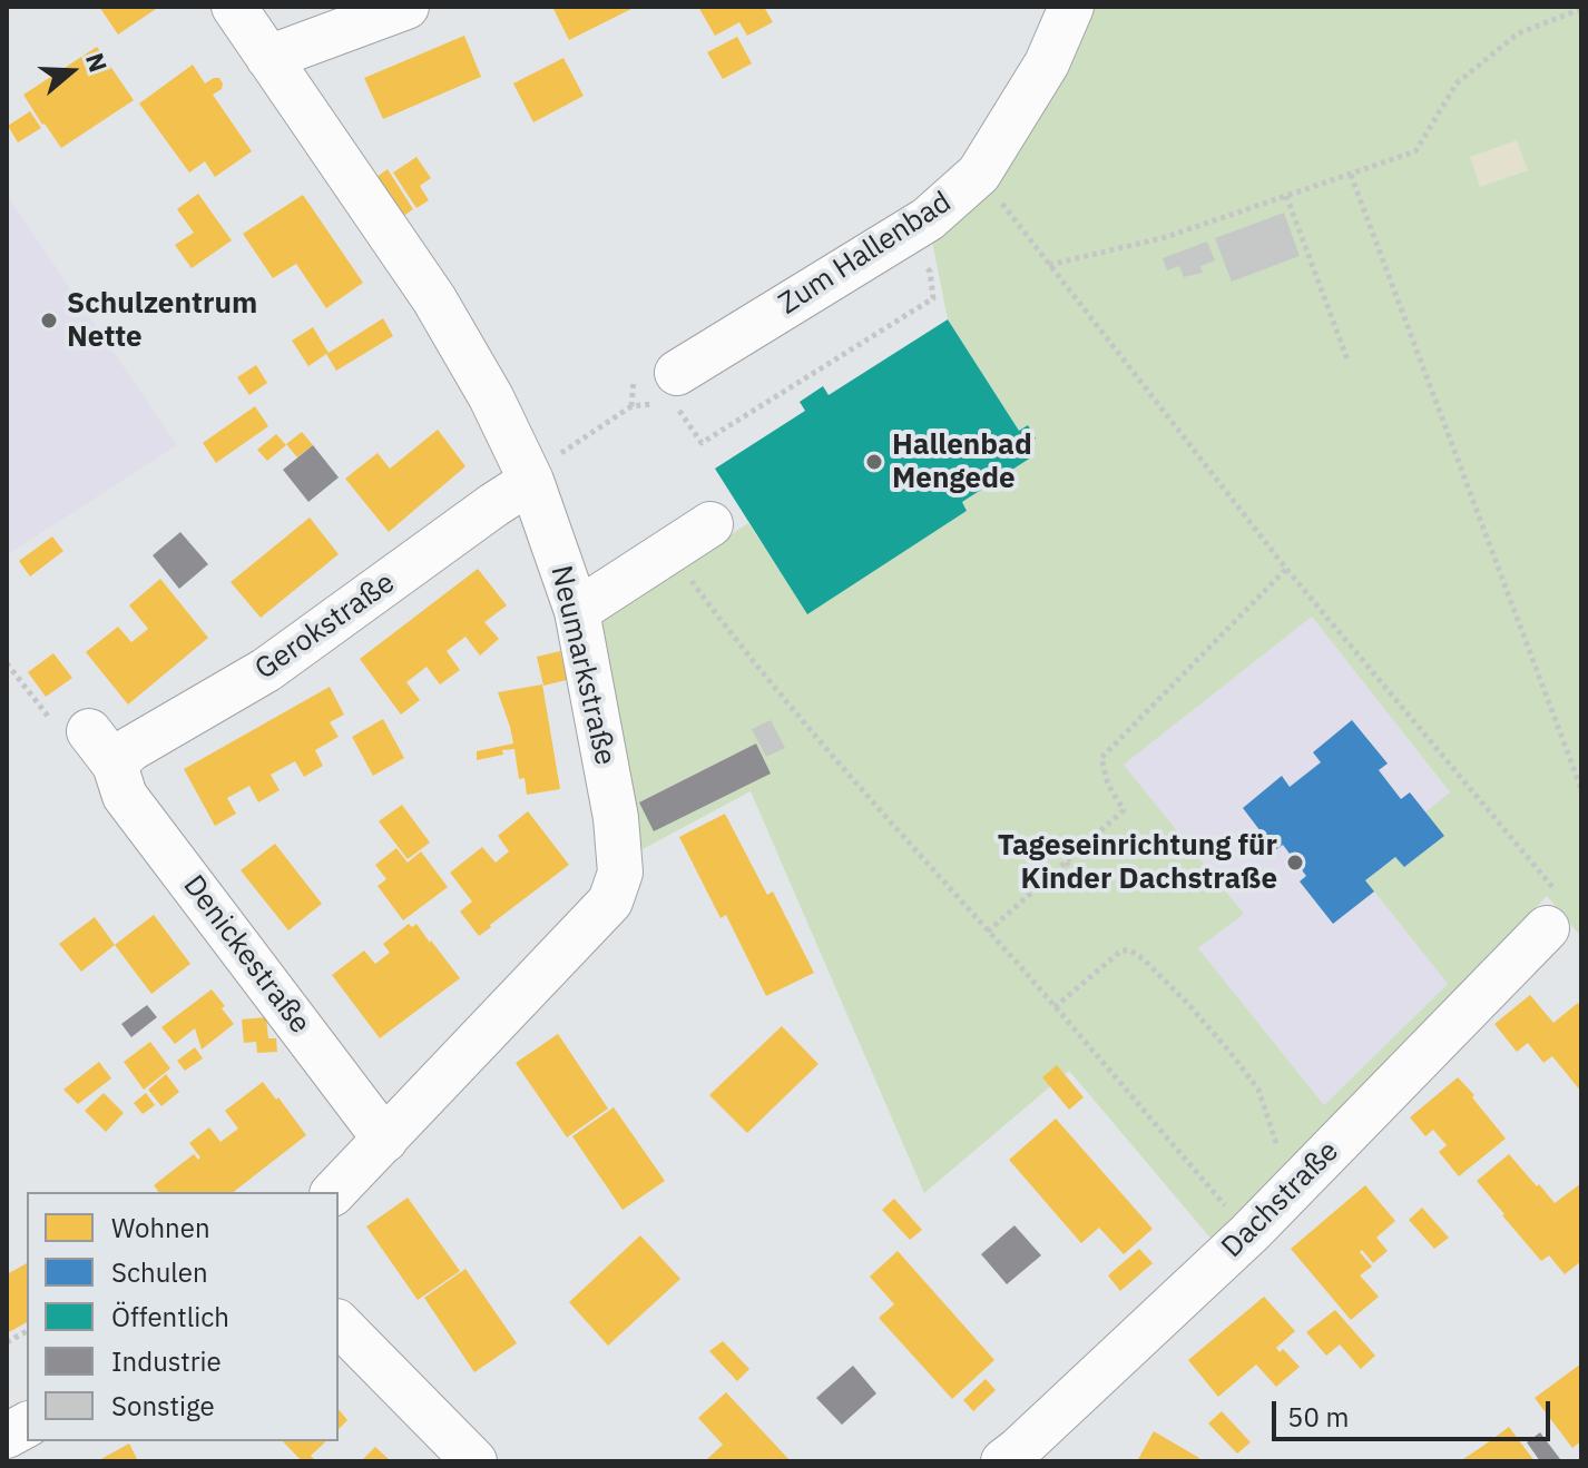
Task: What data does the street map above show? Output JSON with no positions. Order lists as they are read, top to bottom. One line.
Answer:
{"streets":{"street":["Zum Hallenbad","Gerokstraße","Neumarkstraße","Denickestraße","Dachstraße"]},"crossings":[["Gerokstraße","Neumarkstraße"],["Gerokstraße","Denickestraße"],["Neumarkstraße","Denickestraße"]],"places":["Schulzentrum Nette","Hallenbad Mengede","Tageseinrichtung für Kinder Dachstraße"],"legend":["Wohnen","Schulen","Öffentlich","Industrie","Sonstige"],"scale_bar":"50 m","north":"right"}
